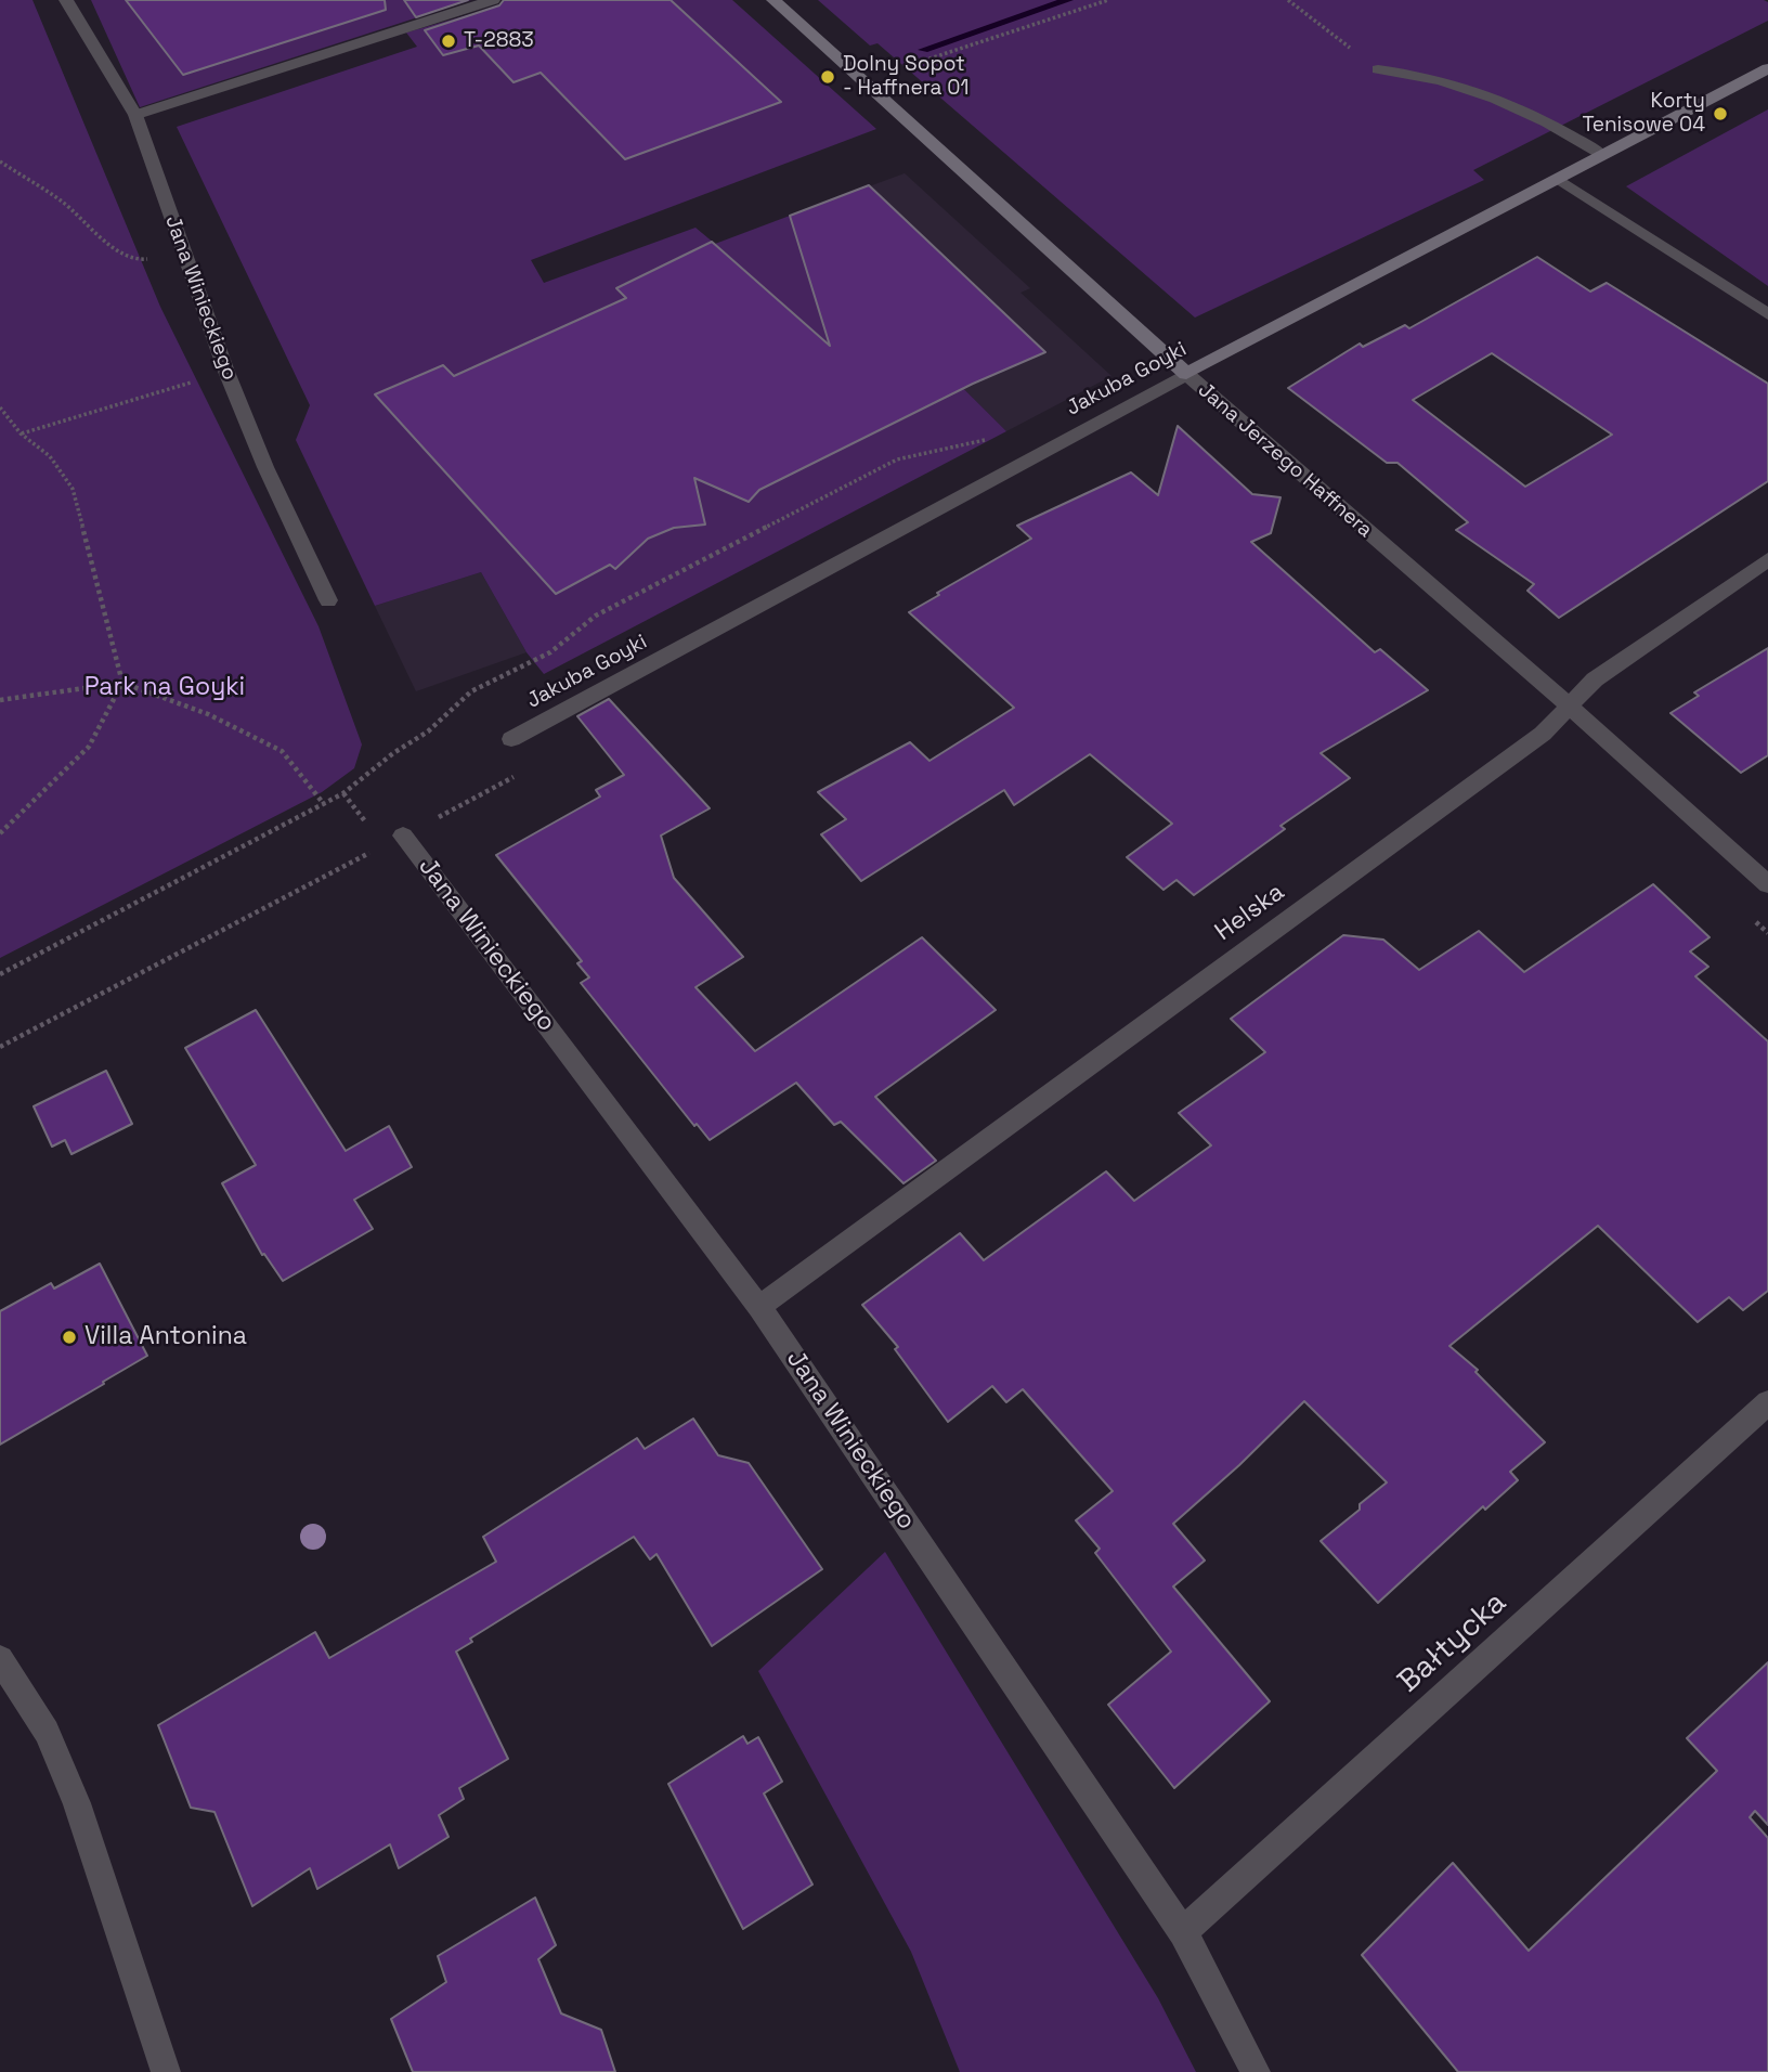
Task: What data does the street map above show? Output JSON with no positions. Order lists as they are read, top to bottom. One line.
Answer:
{"streets":{"street":["Jana Winieckiego","Jakuba Goyki","Jana Jerzego Haffnera","Helska","Bałtycka"]},"crossings":[["Jana Winieckiego","Helska"],["Jana Winieckiego","Bałtycka"],["Jakuba Goyki","Jana Jerzego Haffnera"],["Jana Jerzego Haffnera","Helska"]],"parks":["Park na Goyki"],"places":["T-2883","Dolny Sopot - Haffnera 01","Korty Tenisowe 04","Villa Antonina"]}
